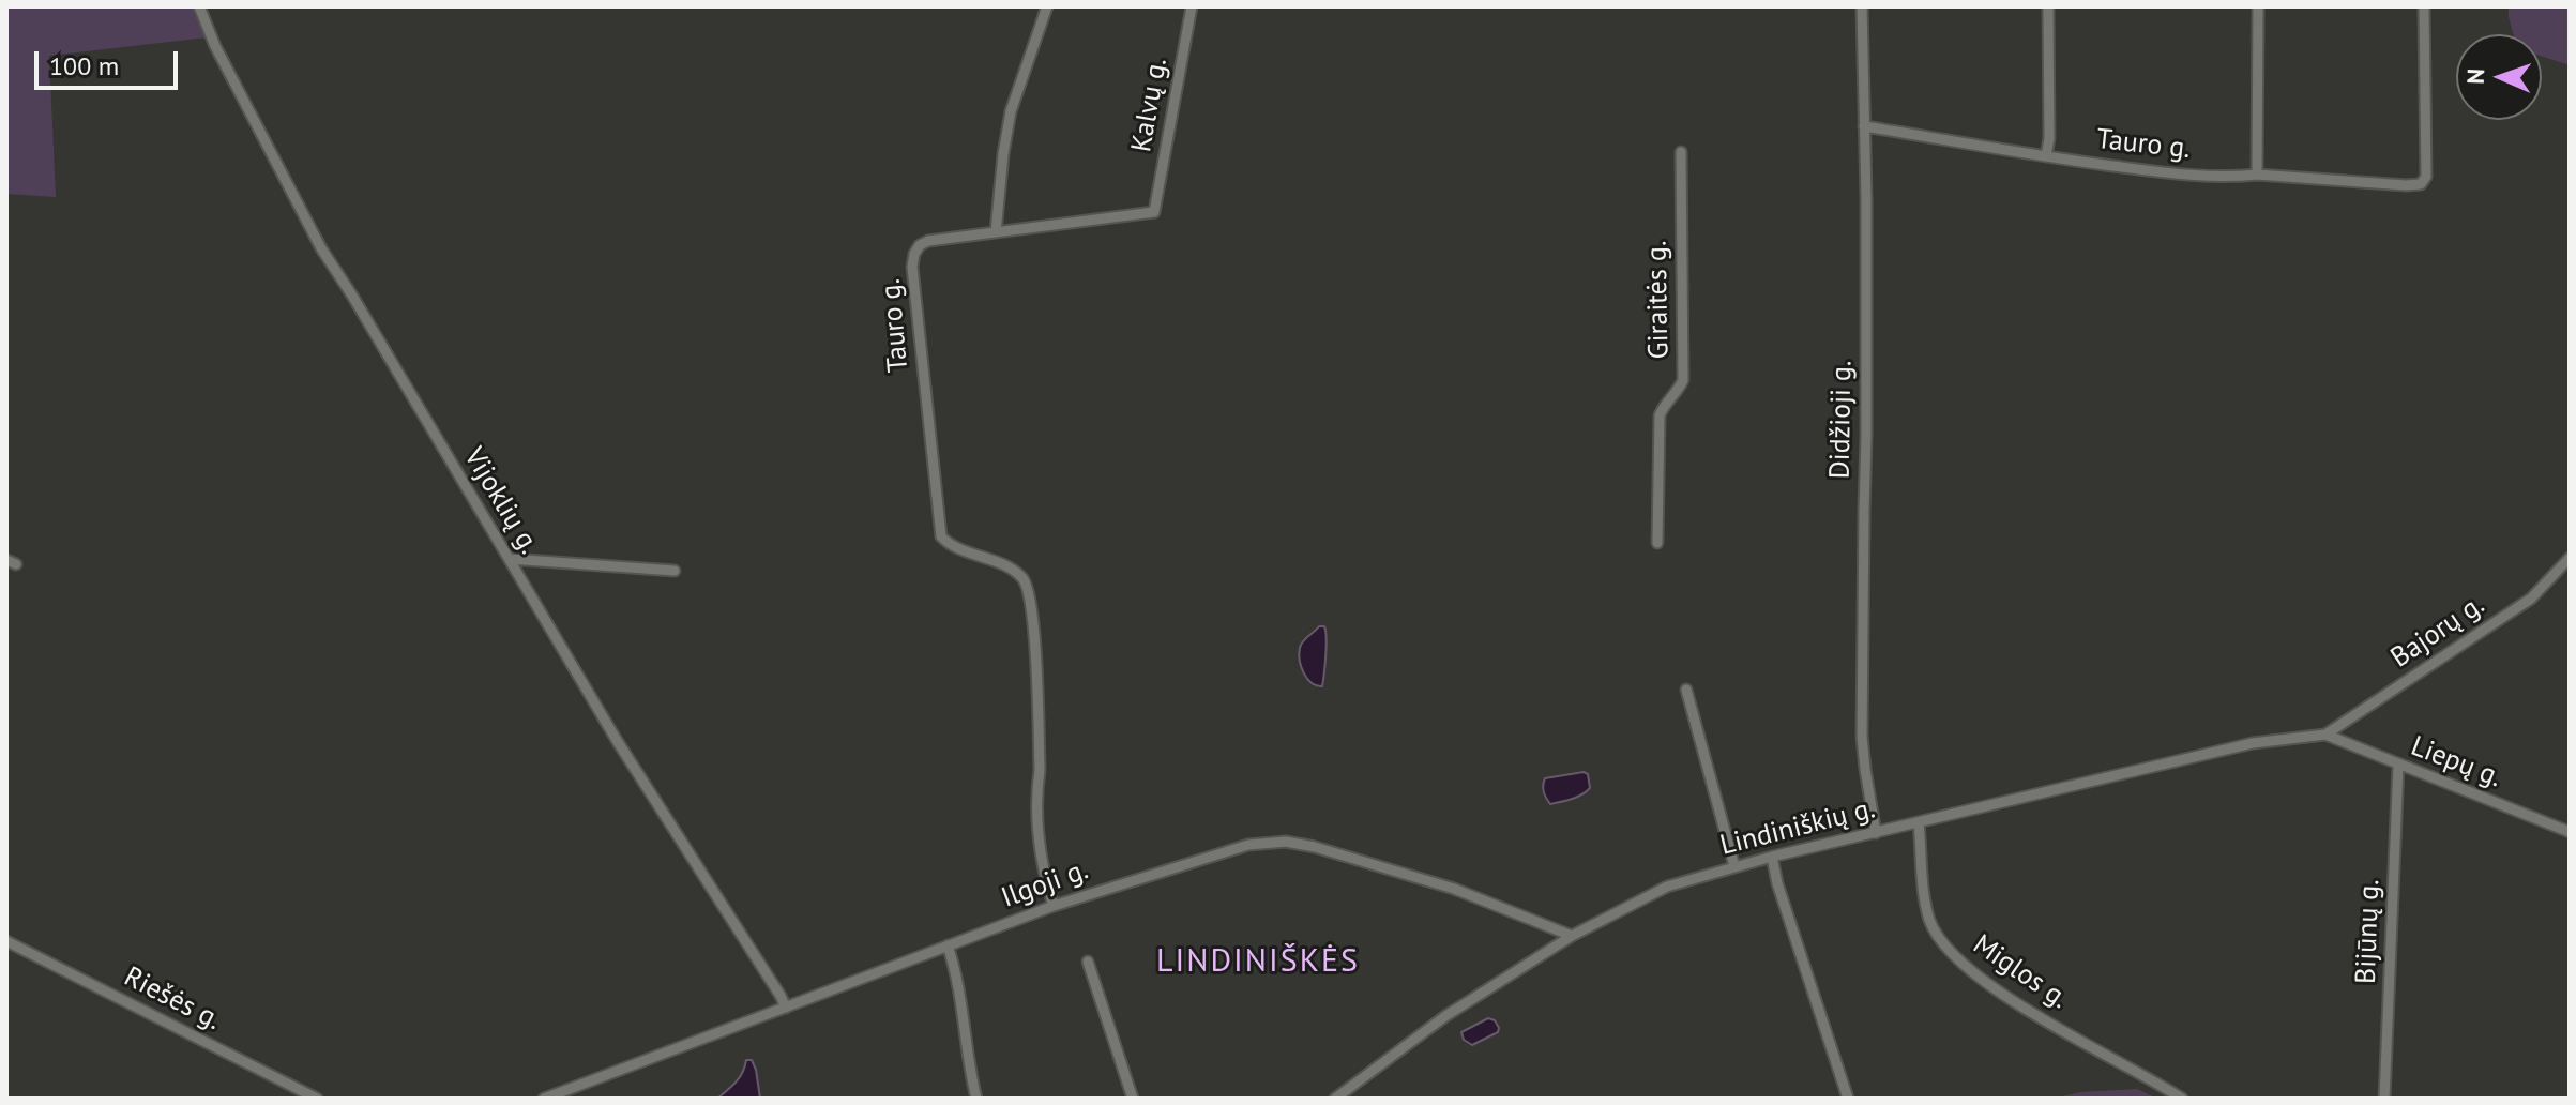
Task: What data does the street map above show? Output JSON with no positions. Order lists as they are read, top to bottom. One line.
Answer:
{"streets":{"street":["Kalvų g.","Tauro g.","Giraitės g.","Didžioji g.","Vijoklių g.","Bajorų g.","Liepų g.","Lindiniškių g.","Ilgoji g.","Bijūnų g.","Miglos g.","Riešės g."]},"crossings":[["Kalvų g.","Tauro g."],["Tauro g.","Didžioji g."],["Tauro g.","Ilgoji g."],["Didžioji g.","Lindiniškių g."],["Vijoklių g.","Ilgoji g."],["Bajorų g.","Liepų g."],["Bajorų g.","Lindiniškių g."],["Liepų g.","Lindiniškių g."],["Liepų g.","Bijūnų g."],["Lindiniškių g.","Ilgoji g."],["Lindiniškių g.","Miglos g."]],"districts":["LINDINIŠKĖS"],"scale_bar":"100 m","north":"left"}
